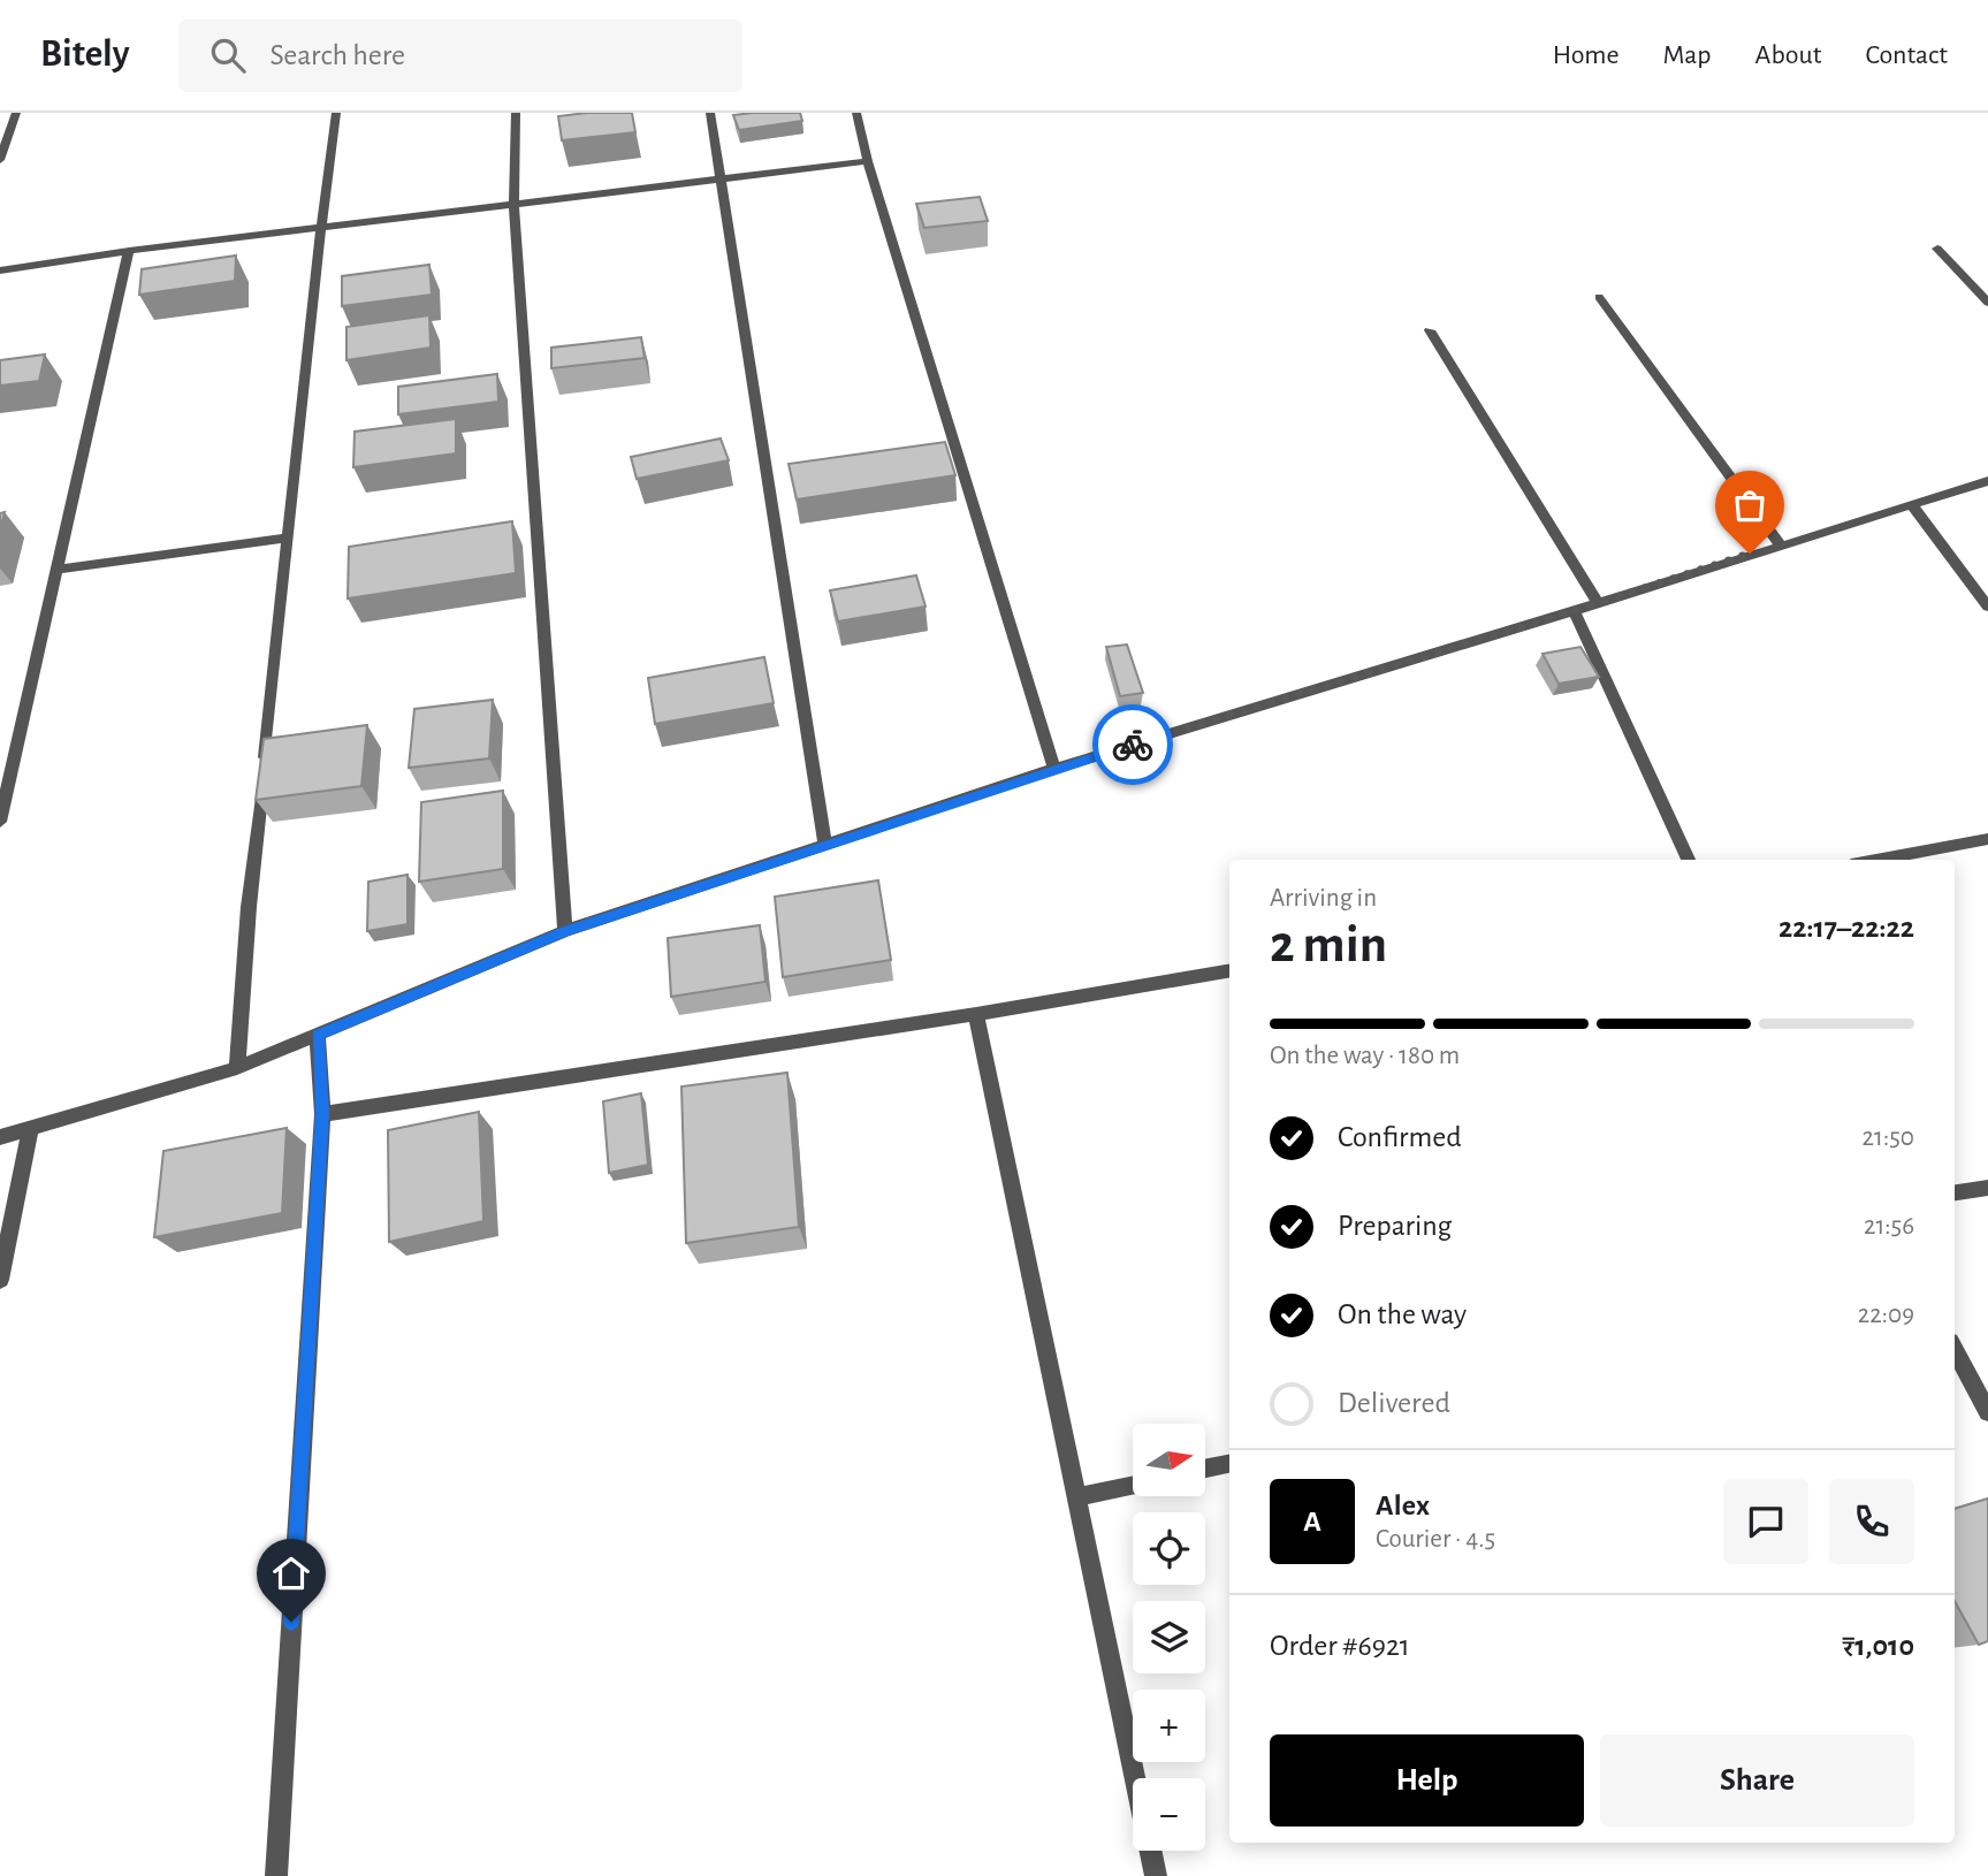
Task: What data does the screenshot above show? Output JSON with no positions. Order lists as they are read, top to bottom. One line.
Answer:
{"north":"right","page":{"header":"Bitely","search":"Search here","nav":["Home","Map","About","Contact"],"heading":["2 min","Arriving in","22:17–22:22"],"panel":["Alex","Courier · 4.5","Order #6921","₹1,010"],"bar":"On the way · 180 m","list":[["Confirmed","21:50"],["Preparing","21:56"],["On the way","22:09"],"Delivered"],"map_buttons":["+","−"],"round":"A","buttons":["Help","Share"]}}
